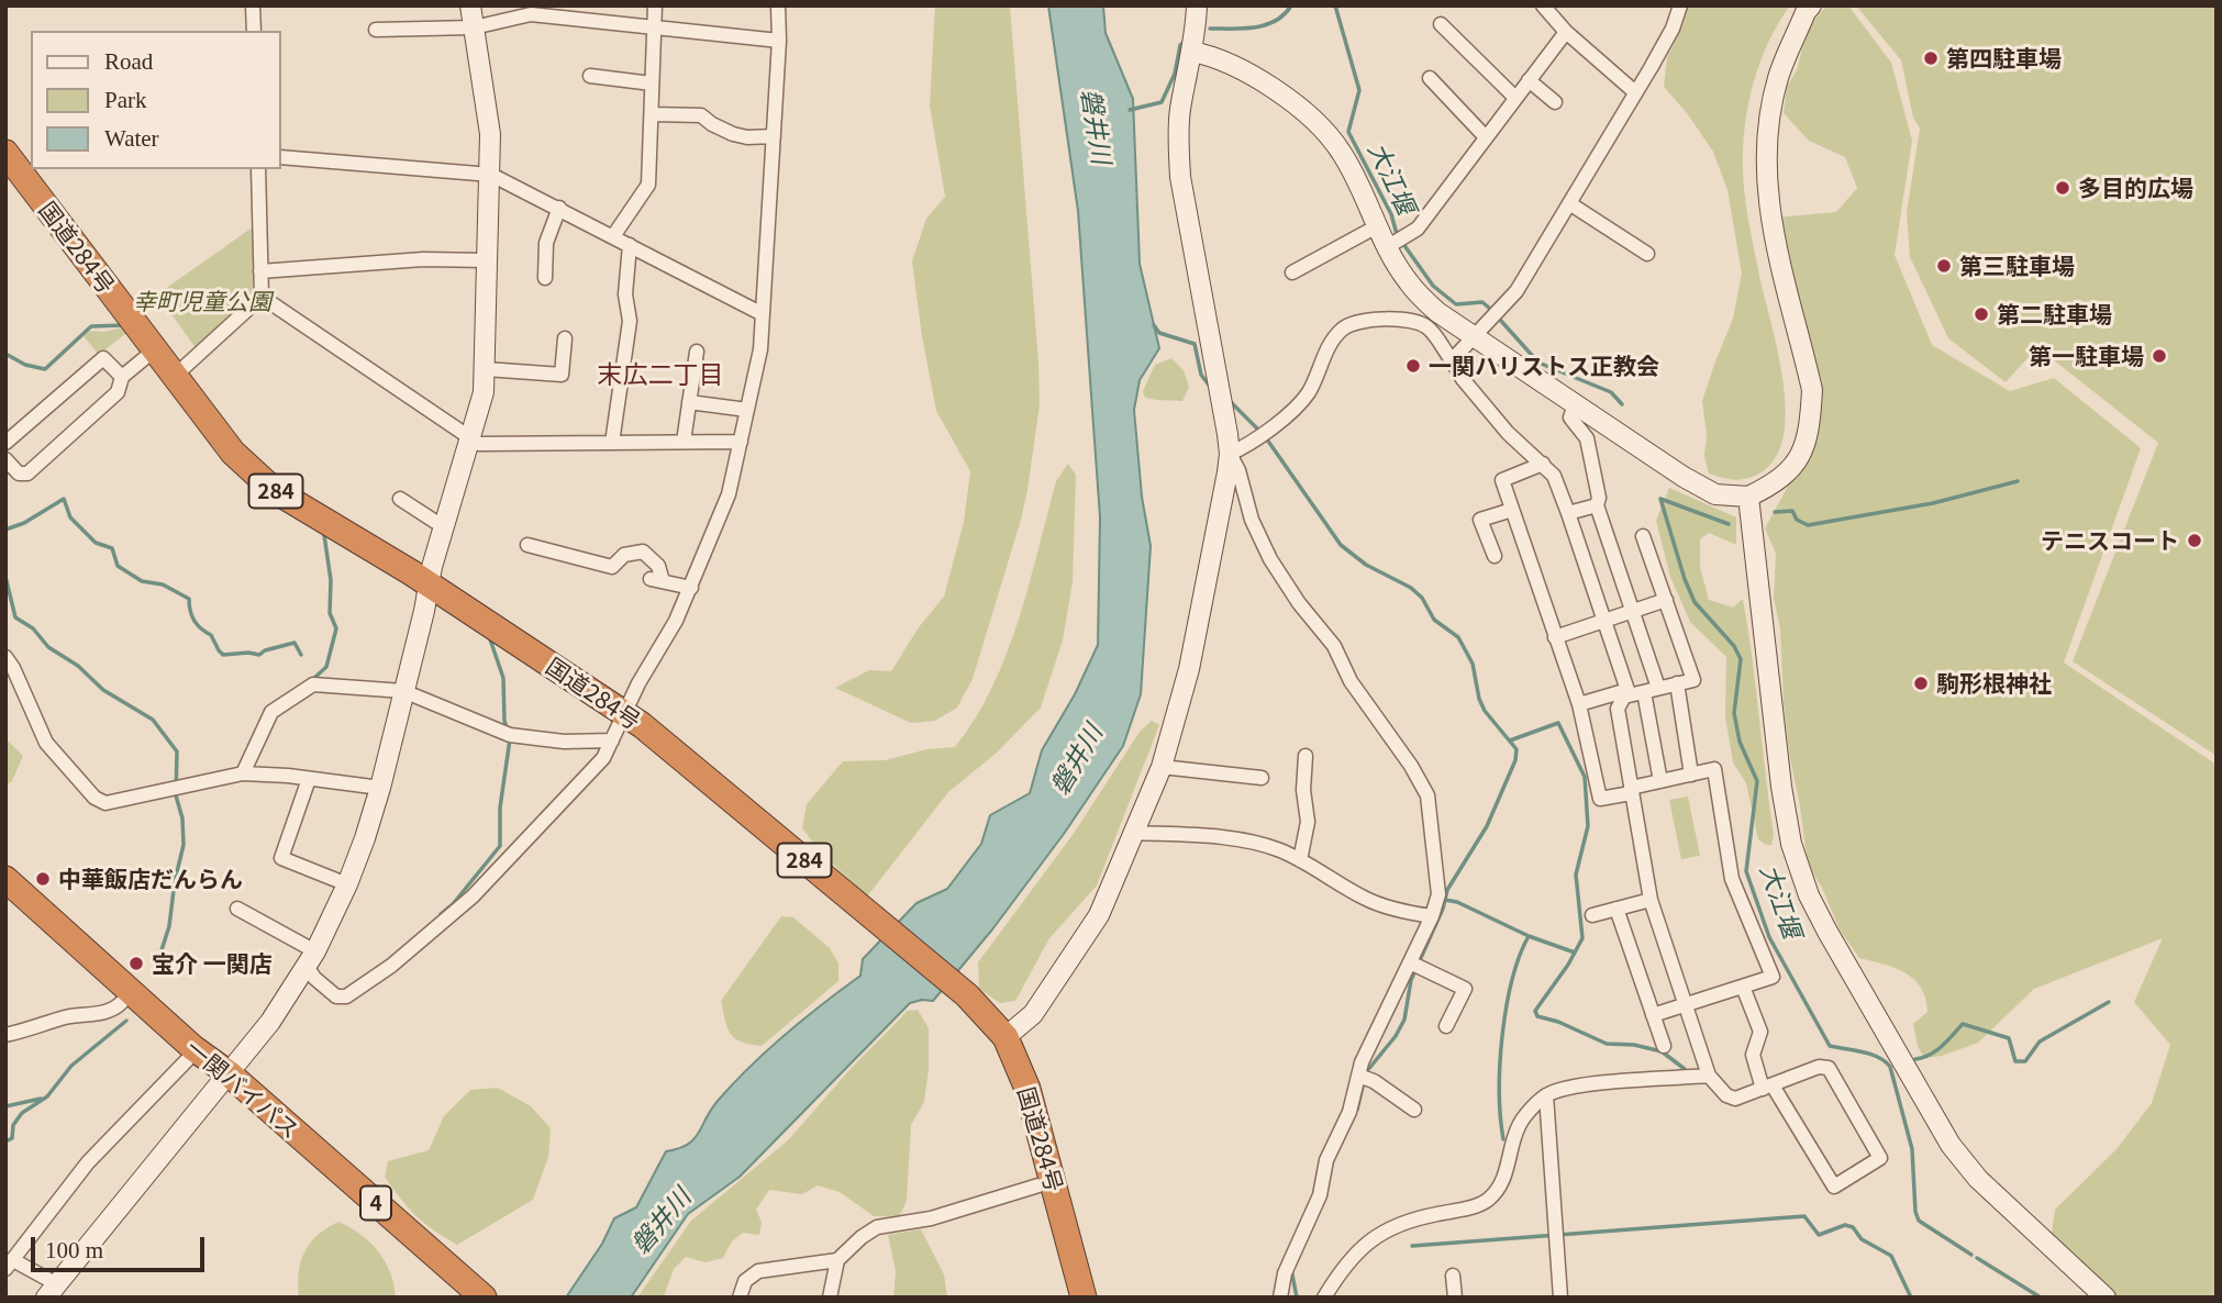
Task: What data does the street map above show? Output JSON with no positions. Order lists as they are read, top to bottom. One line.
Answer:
{"streets":{"highway":["国道284号","284","一関バイパス","4"]},"districts":["末広二丁目"],"water":["磐井川","大江堰"],"parks":["幸町児童公園"],"places":["第四駐車場","多目的広場","第三駐車場","第二駐車場","第一駐車場","一関ハリストス正教会","テニスコート","駒形根神社","中華飯店だんらん","宝介 一関店"],"legend":["Road","Park","Water"],"scale_bar":"100 m"}
